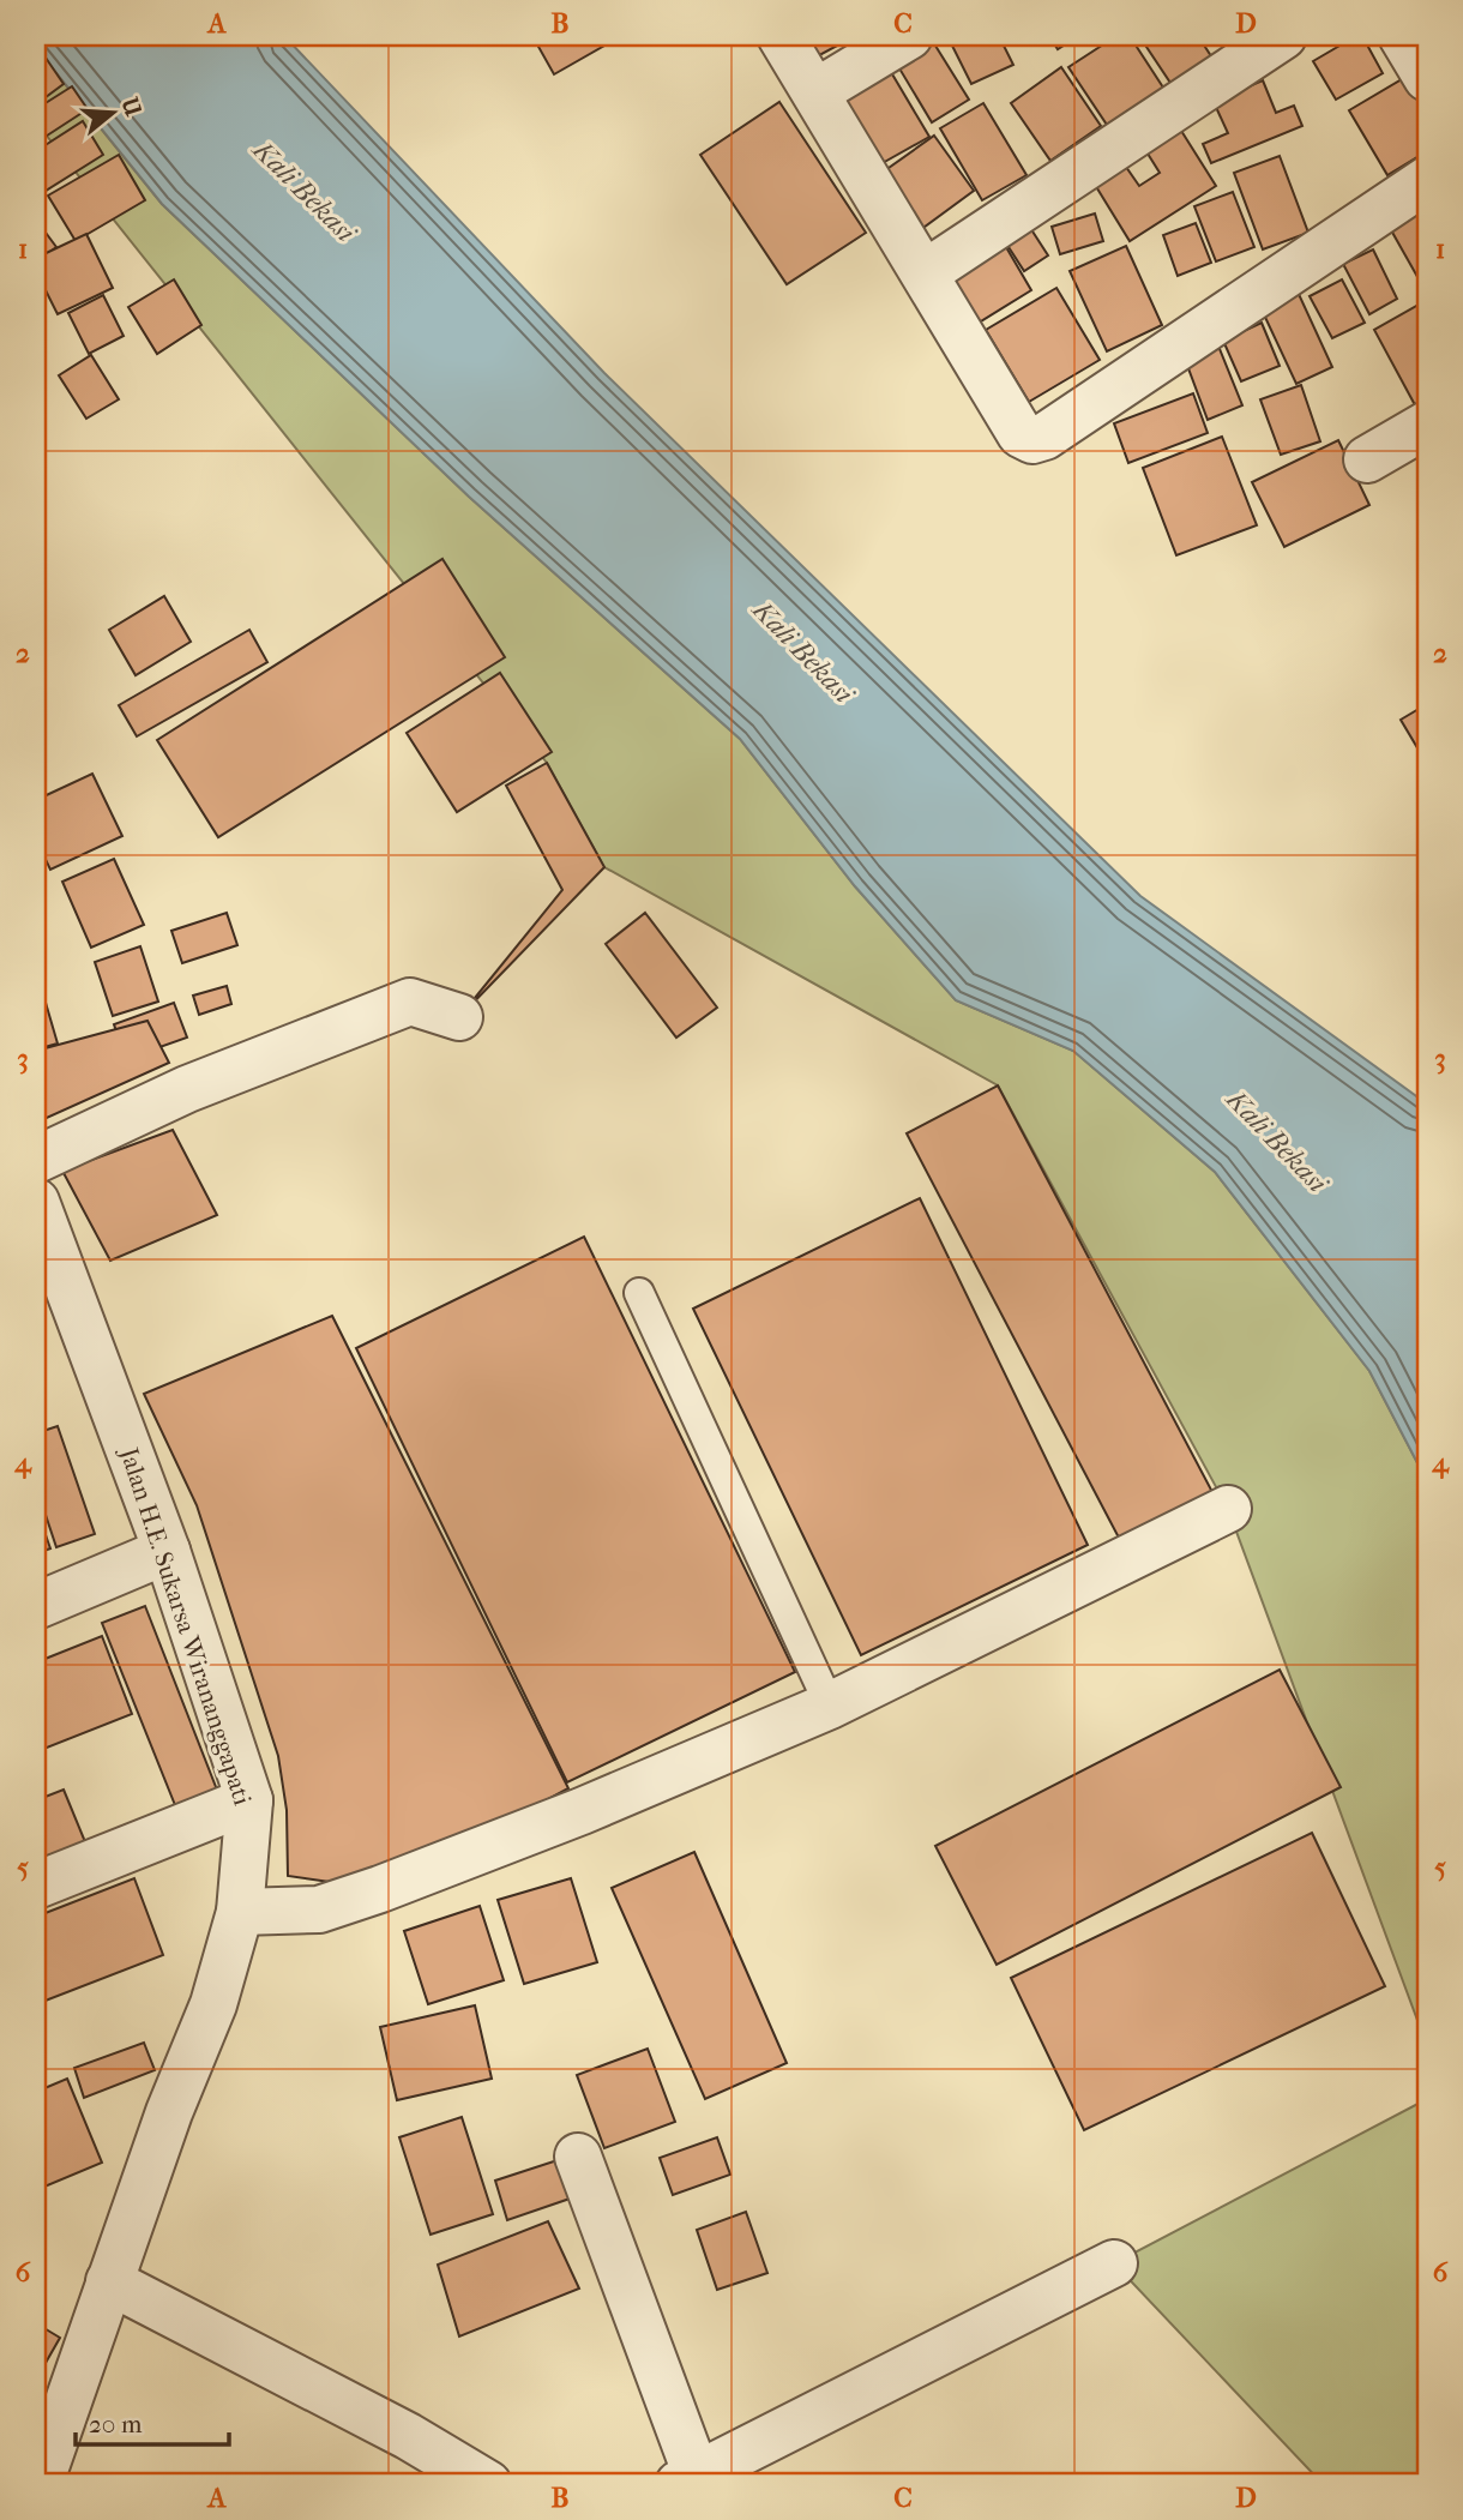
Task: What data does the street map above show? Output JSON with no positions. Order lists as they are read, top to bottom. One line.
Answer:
{"streets":{"street":["Jalan H.E. Sukarsa Wirananggapati"]},"water":["Kali Bekasi"],"scale_bar":"20 m","north":"right","grid":{"columns":["A","B","C","D"],"rows":["1","2","3","4","5","6"]}}
